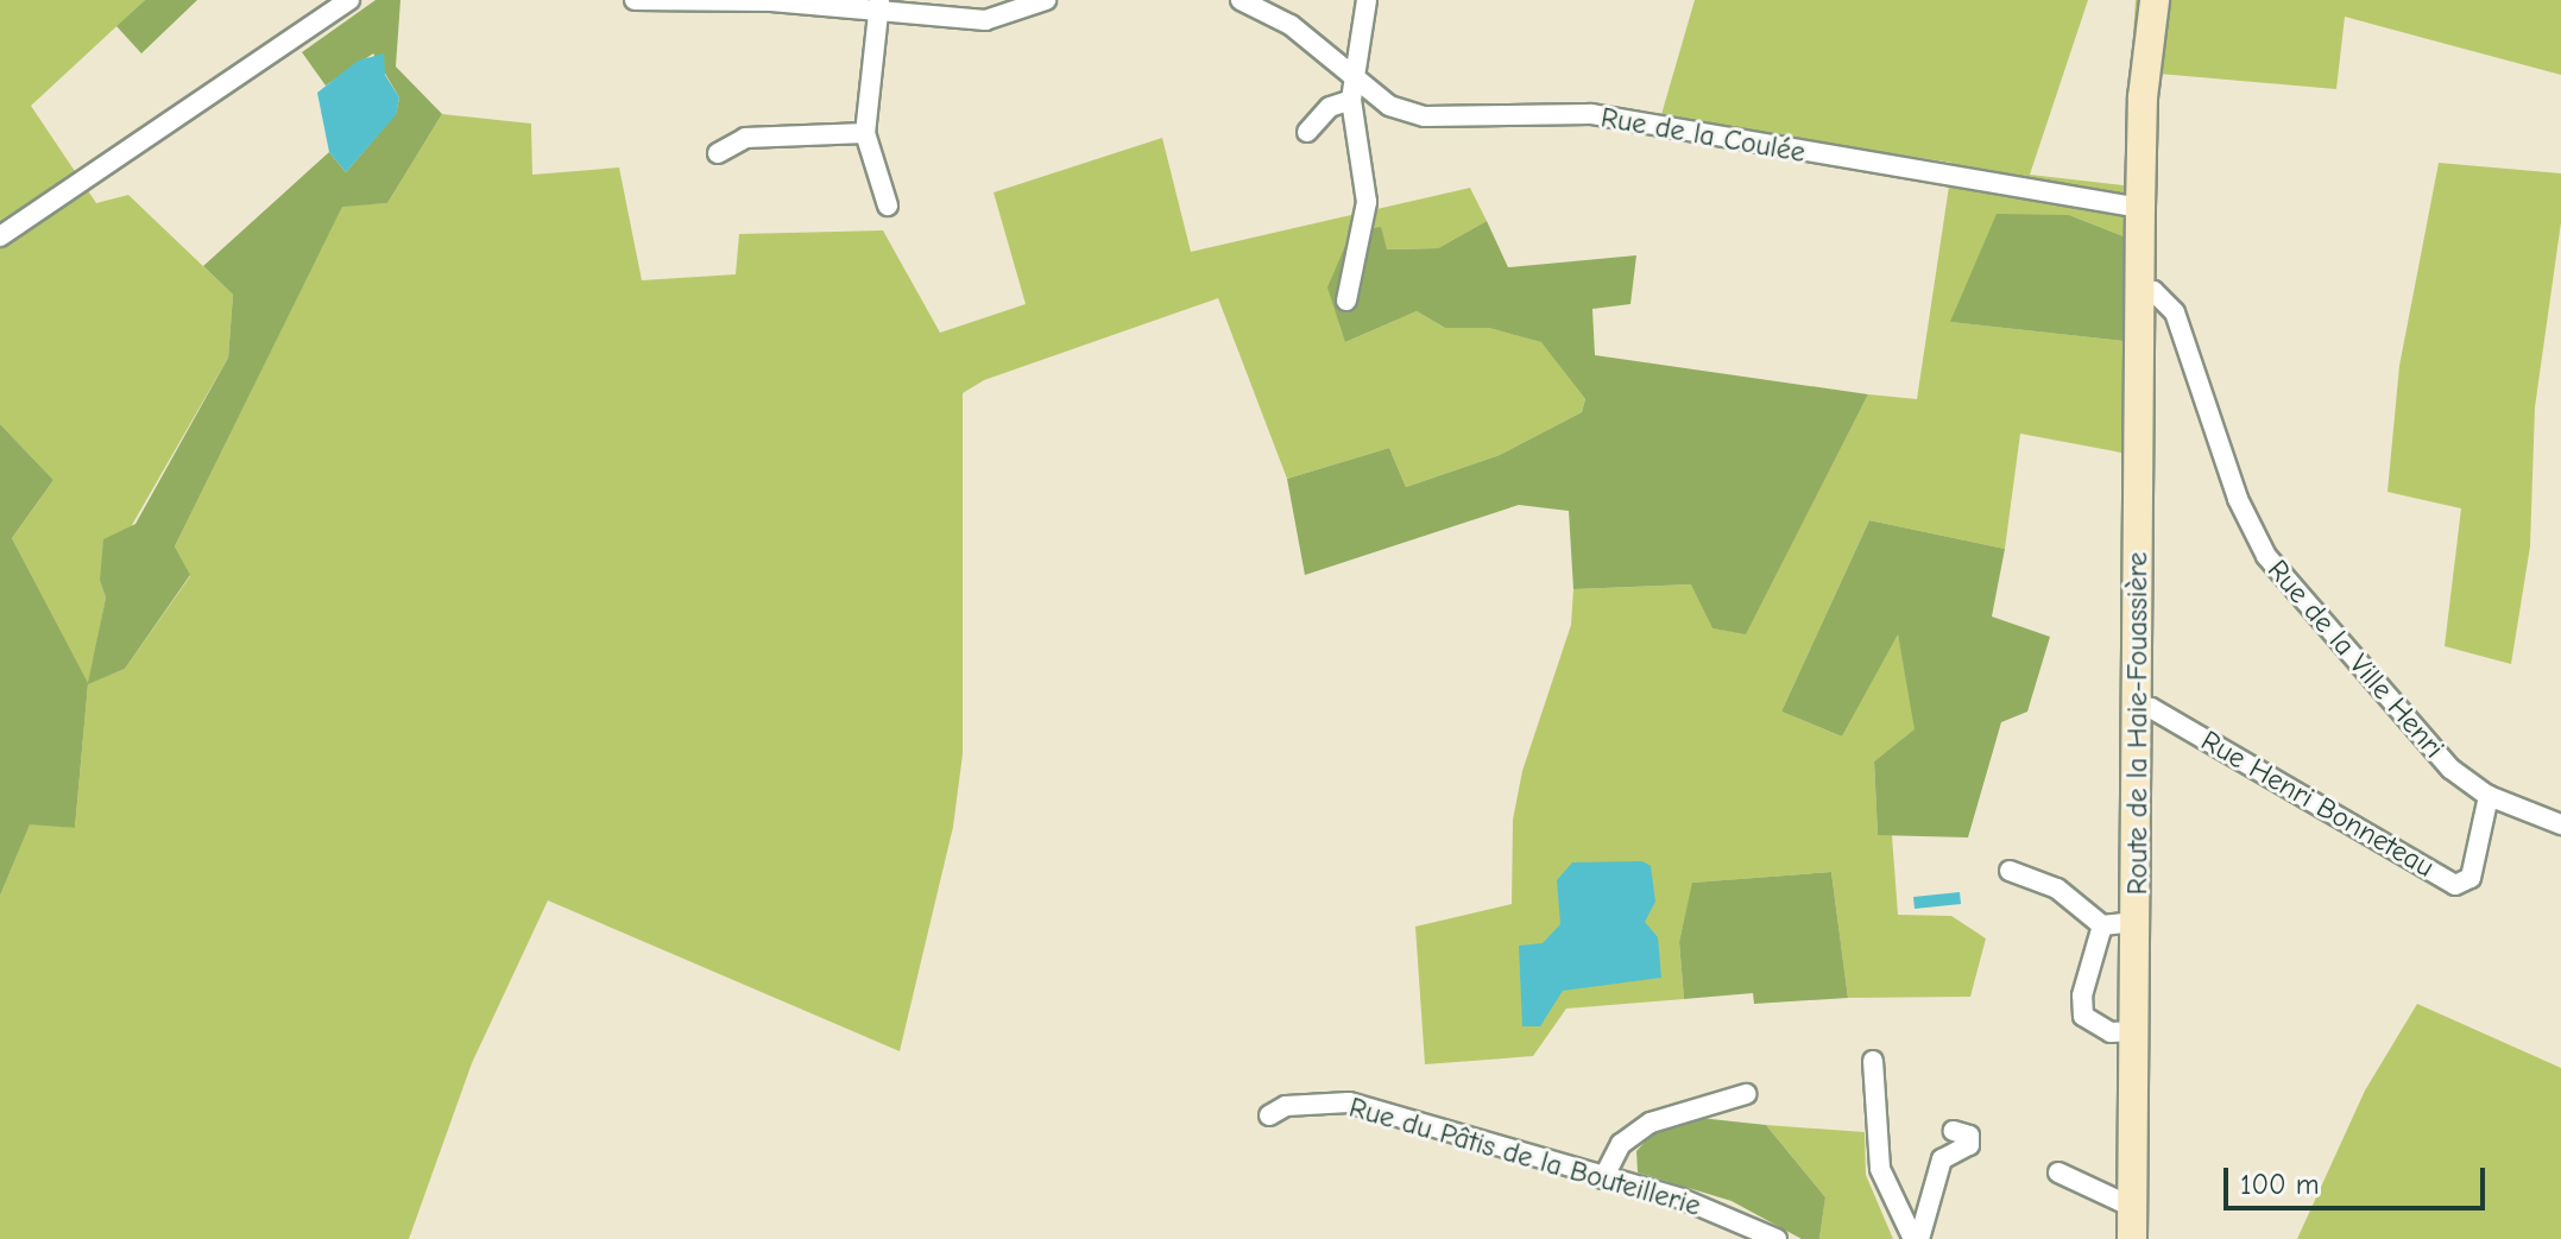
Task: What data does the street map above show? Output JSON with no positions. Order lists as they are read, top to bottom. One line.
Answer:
{"streets":{"street":["Rue de la Coulée","Rue de la Ville Henri","Route de la Haie-Fouassière","Rue Henri Bonneteau","Rue du Pâtis de la Bouteillerie"]},"crossings":[["Rue de la Coulée","Route de la Haie-Fouassière"],["Rue de la Ville Henri","Route de la Haie-Fouassière"],["Rue de la Ville Henri","Rue Henri Bonneteau"],["Route de la Haie-Fouassière","Rue Henri Bonneteau"]],"scale_bar":"100 m"}
